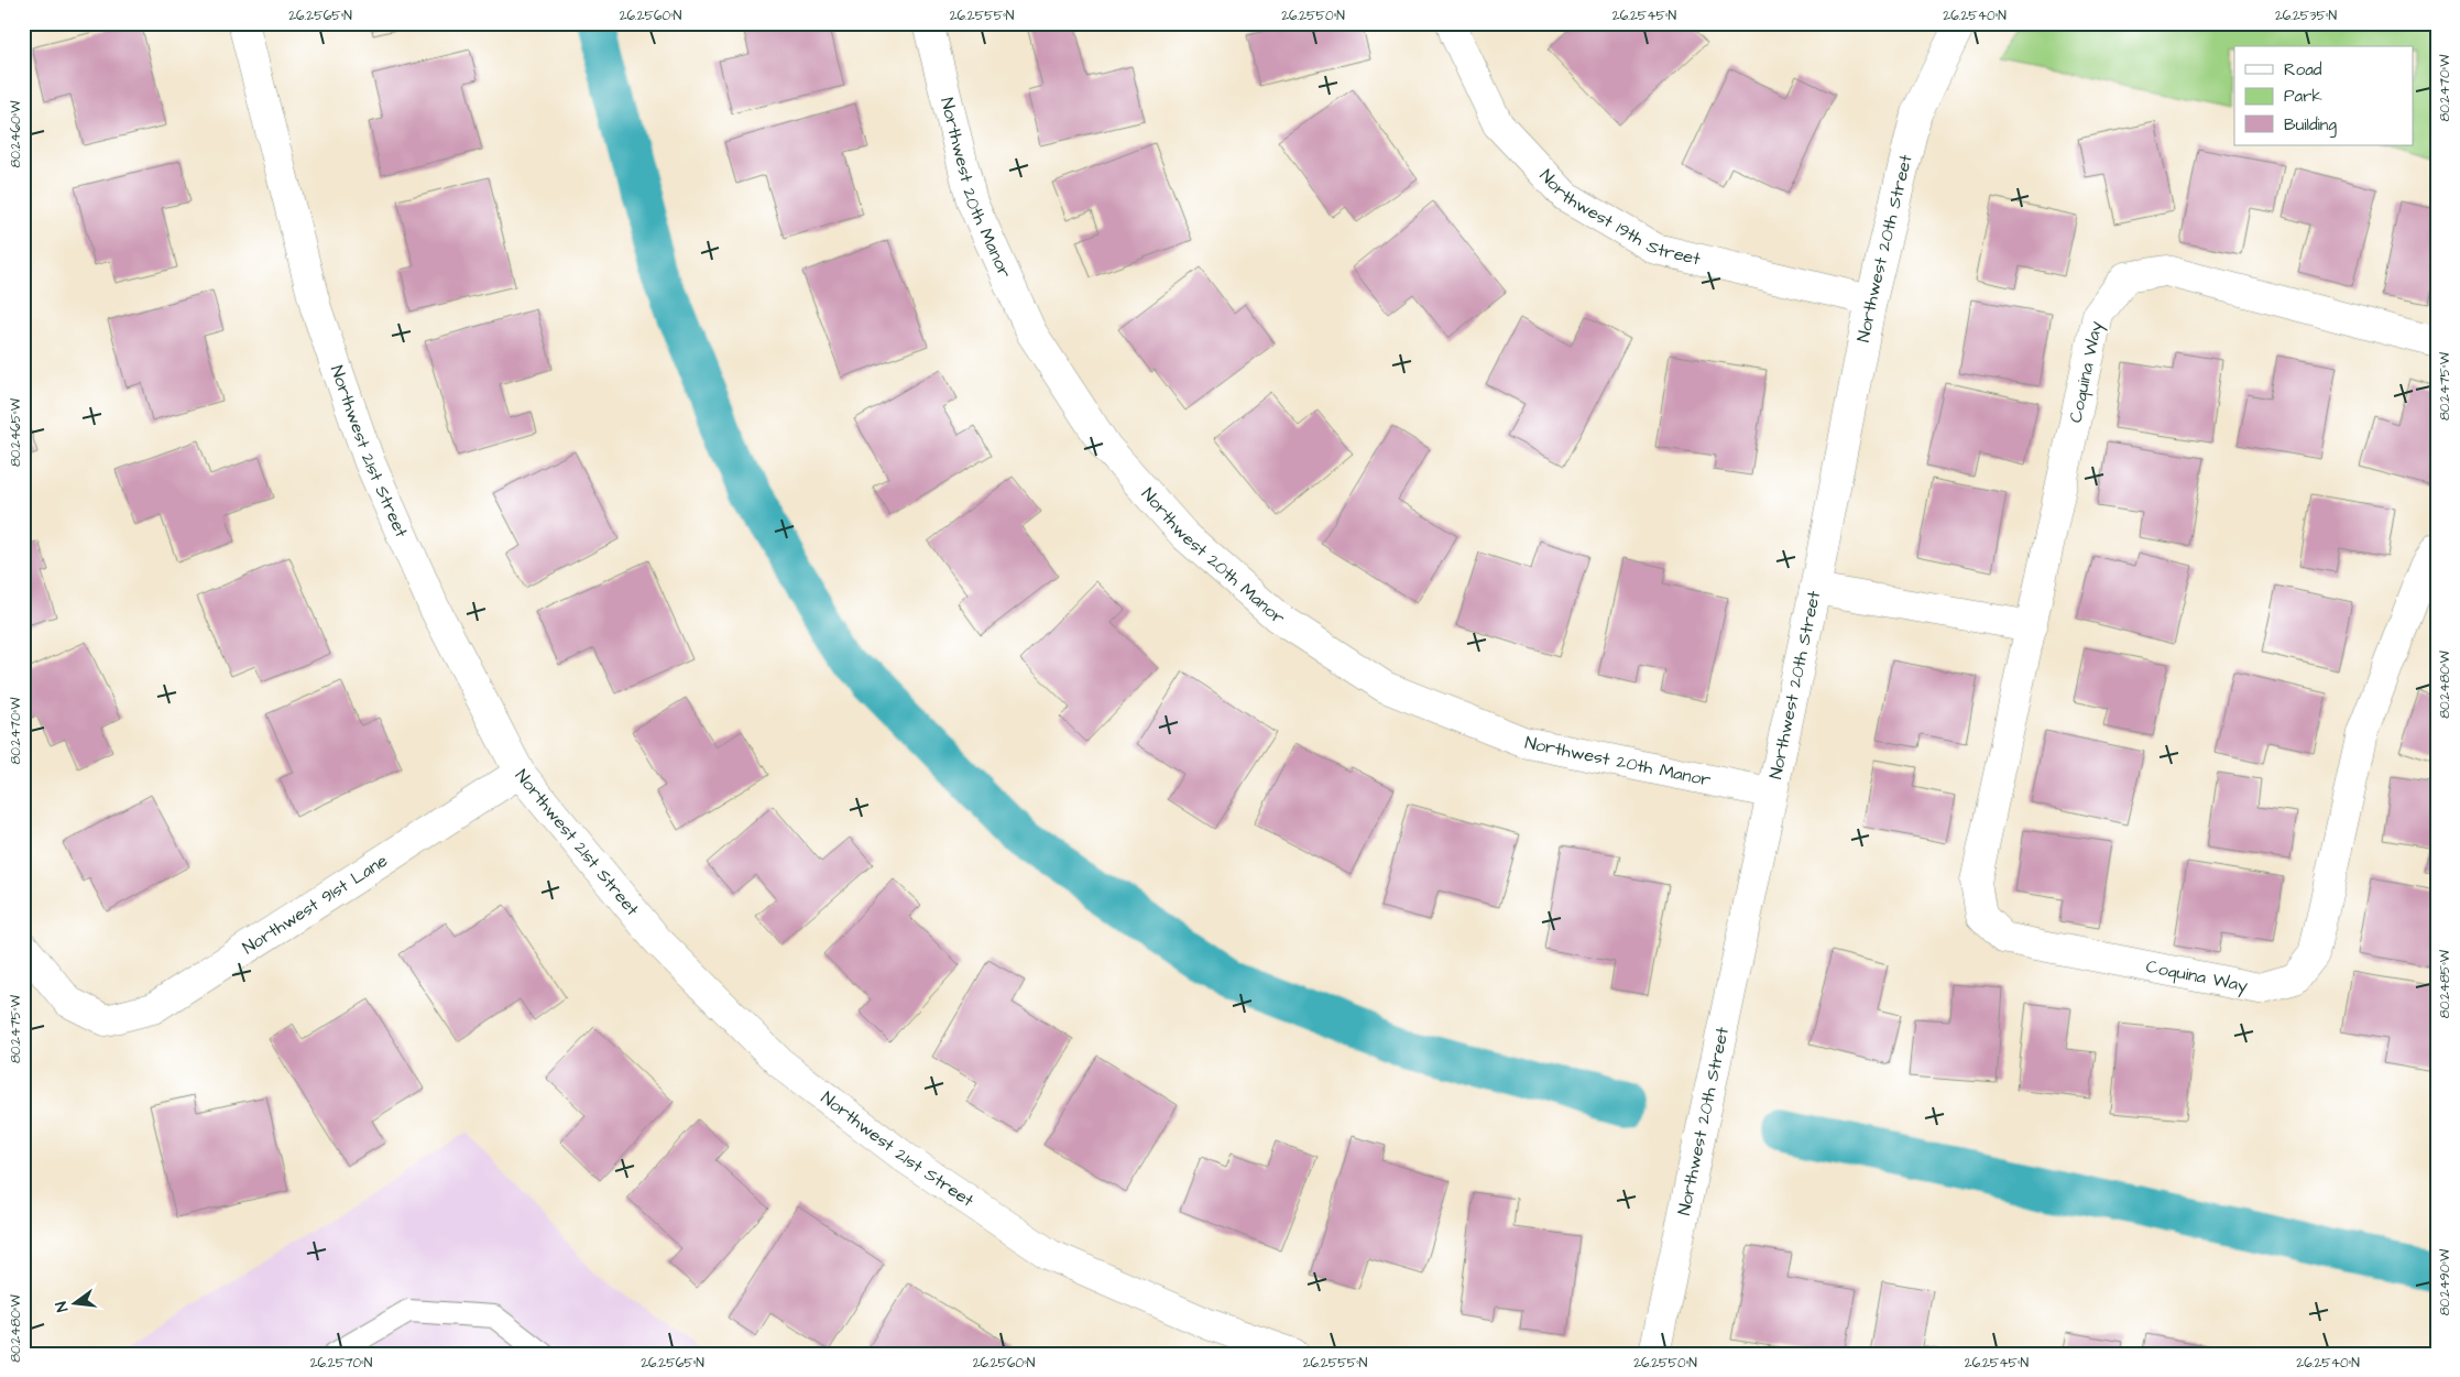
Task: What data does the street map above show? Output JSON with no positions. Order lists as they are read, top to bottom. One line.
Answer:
{"streets":{"street":["Northwest 20th Manor","Northwest 19th Street","Northwest 20th Street","Coquina Way","Northwest 21st Street","Northwest 91st Lane"]},"crossings":[["Northwest 20th Manor","Northwest 20th Street"],["Northwest 19th Street","Northwest 20th Street"],["Northwest 21st Street","Northwest 91st Lane"]],"legend":["Road","Park","Building"],"north":"left","coordinates":["26.2565°N","26.2560°N","26.2555°N","26.2550°N","26.2545°N","26.2540°N","26.2535°N","80.2470°W","80.2460°W","80.2475°W","80.2465°W","80.2480°W","80.2485°W","80.2490°W","26.2570°N"]}
